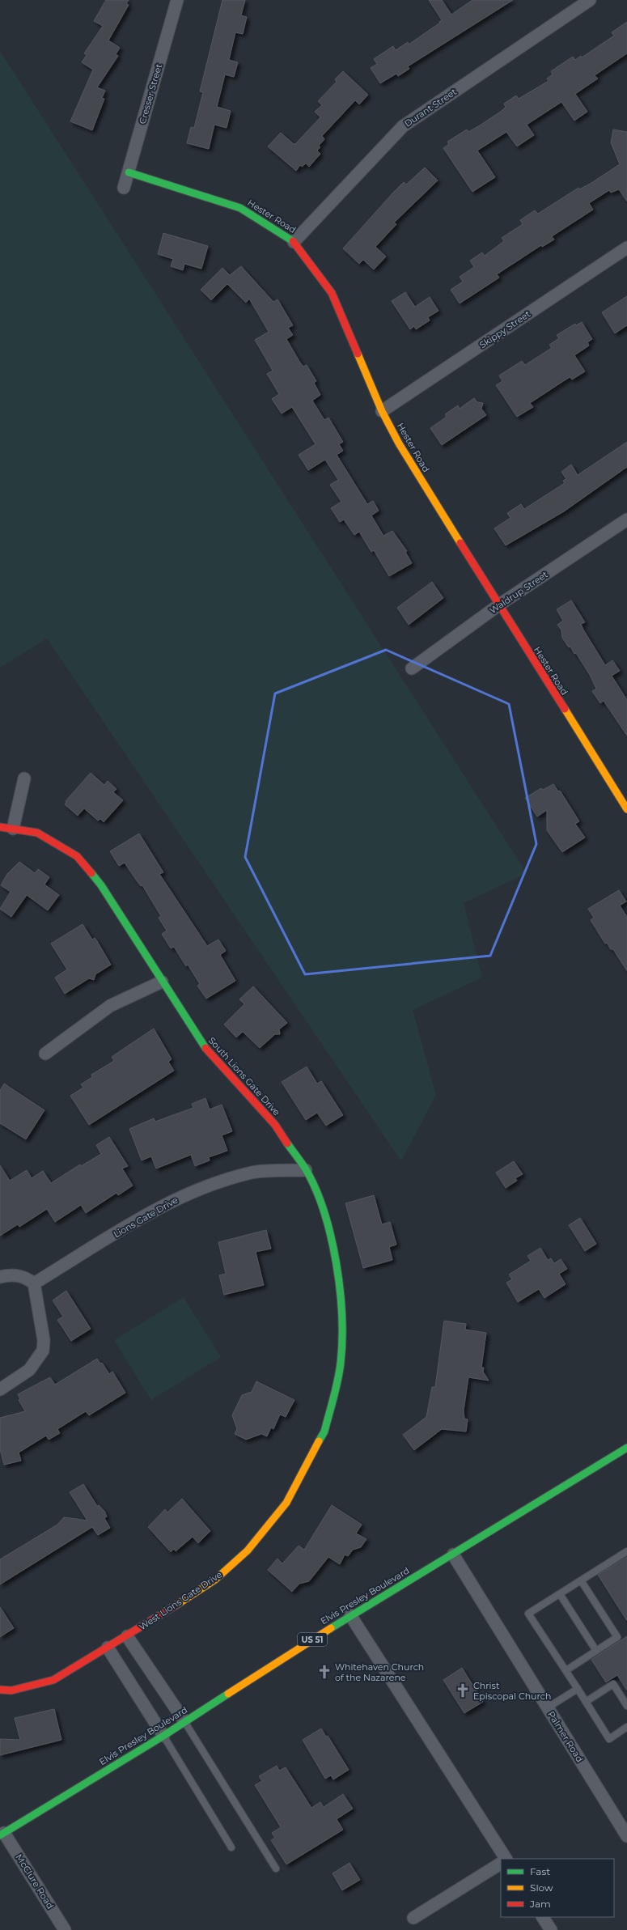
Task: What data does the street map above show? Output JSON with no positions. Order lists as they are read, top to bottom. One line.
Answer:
{"streets":{"street":["Cresser Street","Durant Street","Hester Road","Skippy Street","Waldrup Street","South Lions Gate Drive","Lions Gate Drive","Elvis Presley Boulevard","West Lions Gate Drive","US 51","Palmer Road","McClure Road"]},"crossings":[["Cresser Street","Hester Road"],["Durant Street","Hester Road"],["Hester Road","Skippy Street"],["Hester Road","Waldrup Street"],["South Lions Gate Drive","Lions Gate Drive"],["South Lions Gate Drive","West Lions Gate Drive"],["Elvis Presley Boulevard","Palmer Road"],["Elvis Presley Boulevard","McClure Road"]],"places":{"church":["Whitehaven Church of the Nazarene","Christ Episcopal Church"]},"legend":["Fast","Slow","Jam"]}
